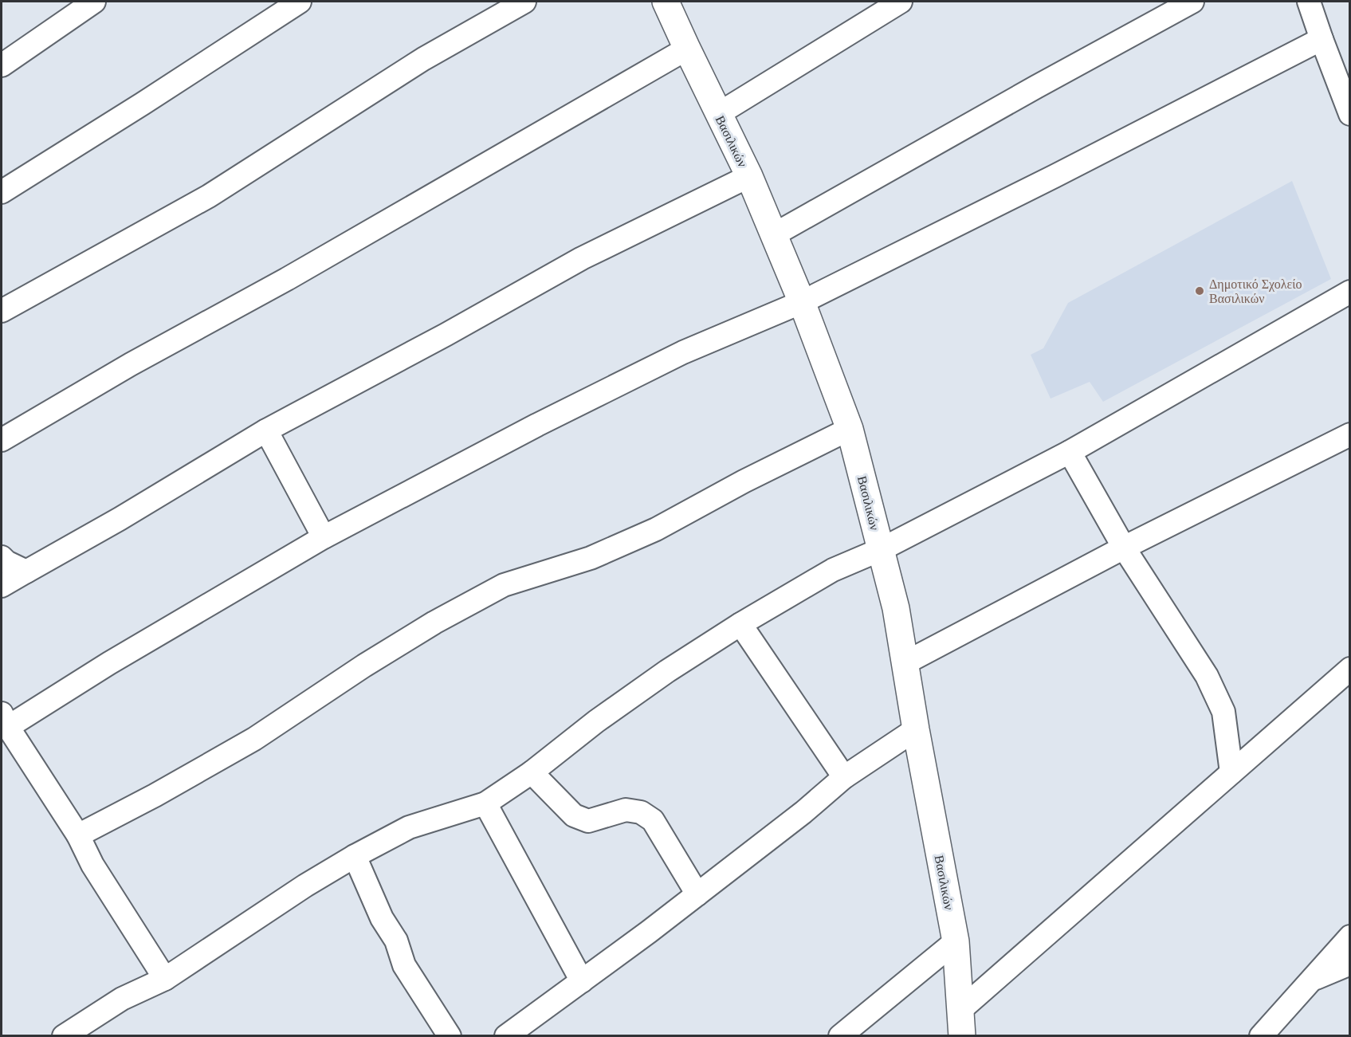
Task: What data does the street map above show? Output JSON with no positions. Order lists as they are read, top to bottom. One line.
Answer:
{"streets":{"street":["Βασιλικών"]},"places":["Δημοτικό Σχολείο Βασιλικών"]}
